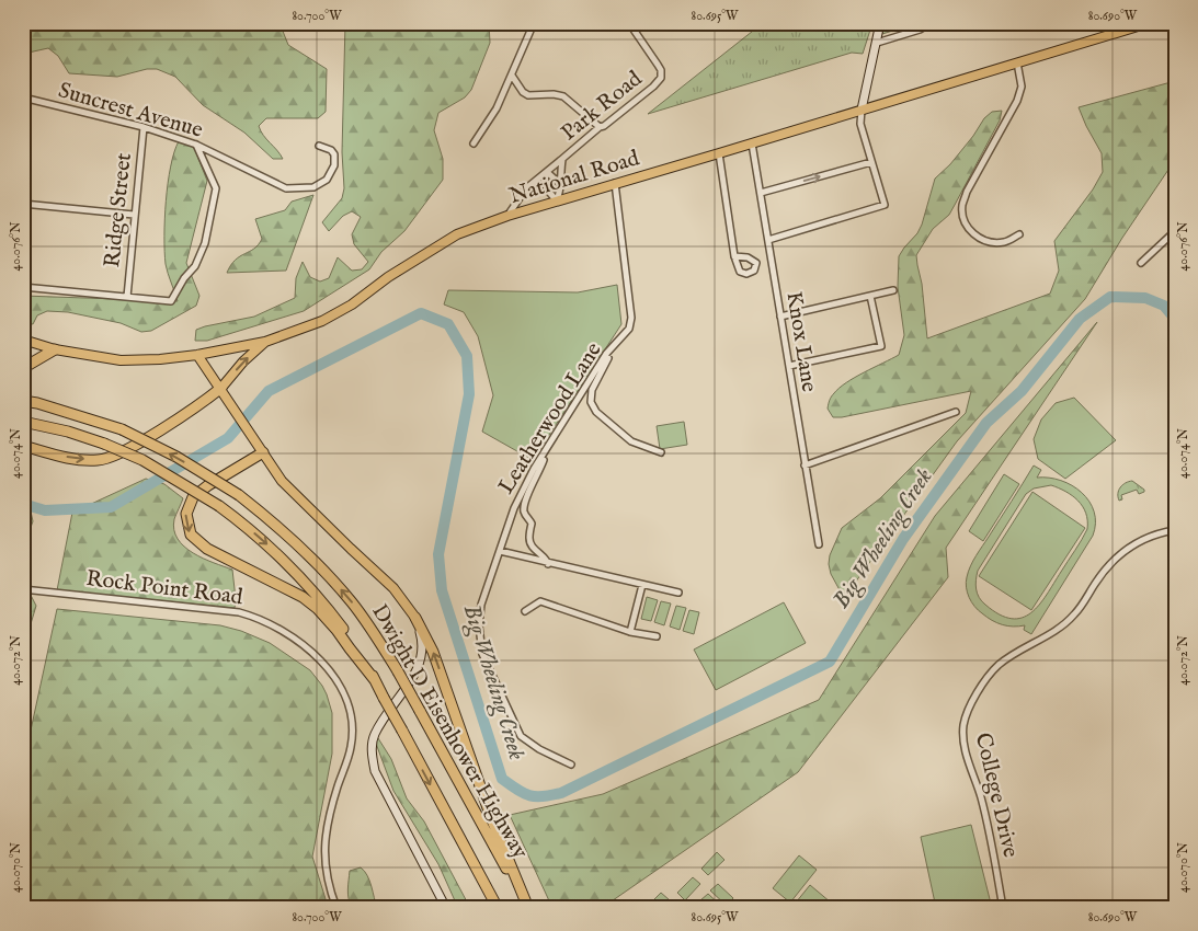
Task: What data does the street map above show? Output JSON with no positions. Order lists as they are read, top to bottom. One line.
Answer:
{"streets":{"highway":["Dwight D Eisenhower Highway"],"main road":["National Road"],"street":["Park Road","Suncrest Avenue","Ridge Street","Knox Lane","Leatherwood Lane","Rock Point Road","College Drive"]},"crossings":[["Park Road","National Road"],["Suncrest Avenue","Ridge Street"],["National Road","Knox Lane"],["National Road","Leatherwood Lane"]],"water":["Big Wheeling Creek"],"coordinates":["80.700°W","80.695°W","80.690°W","40.076°N","40.074°N","40.072°N","40.070°N"]}
